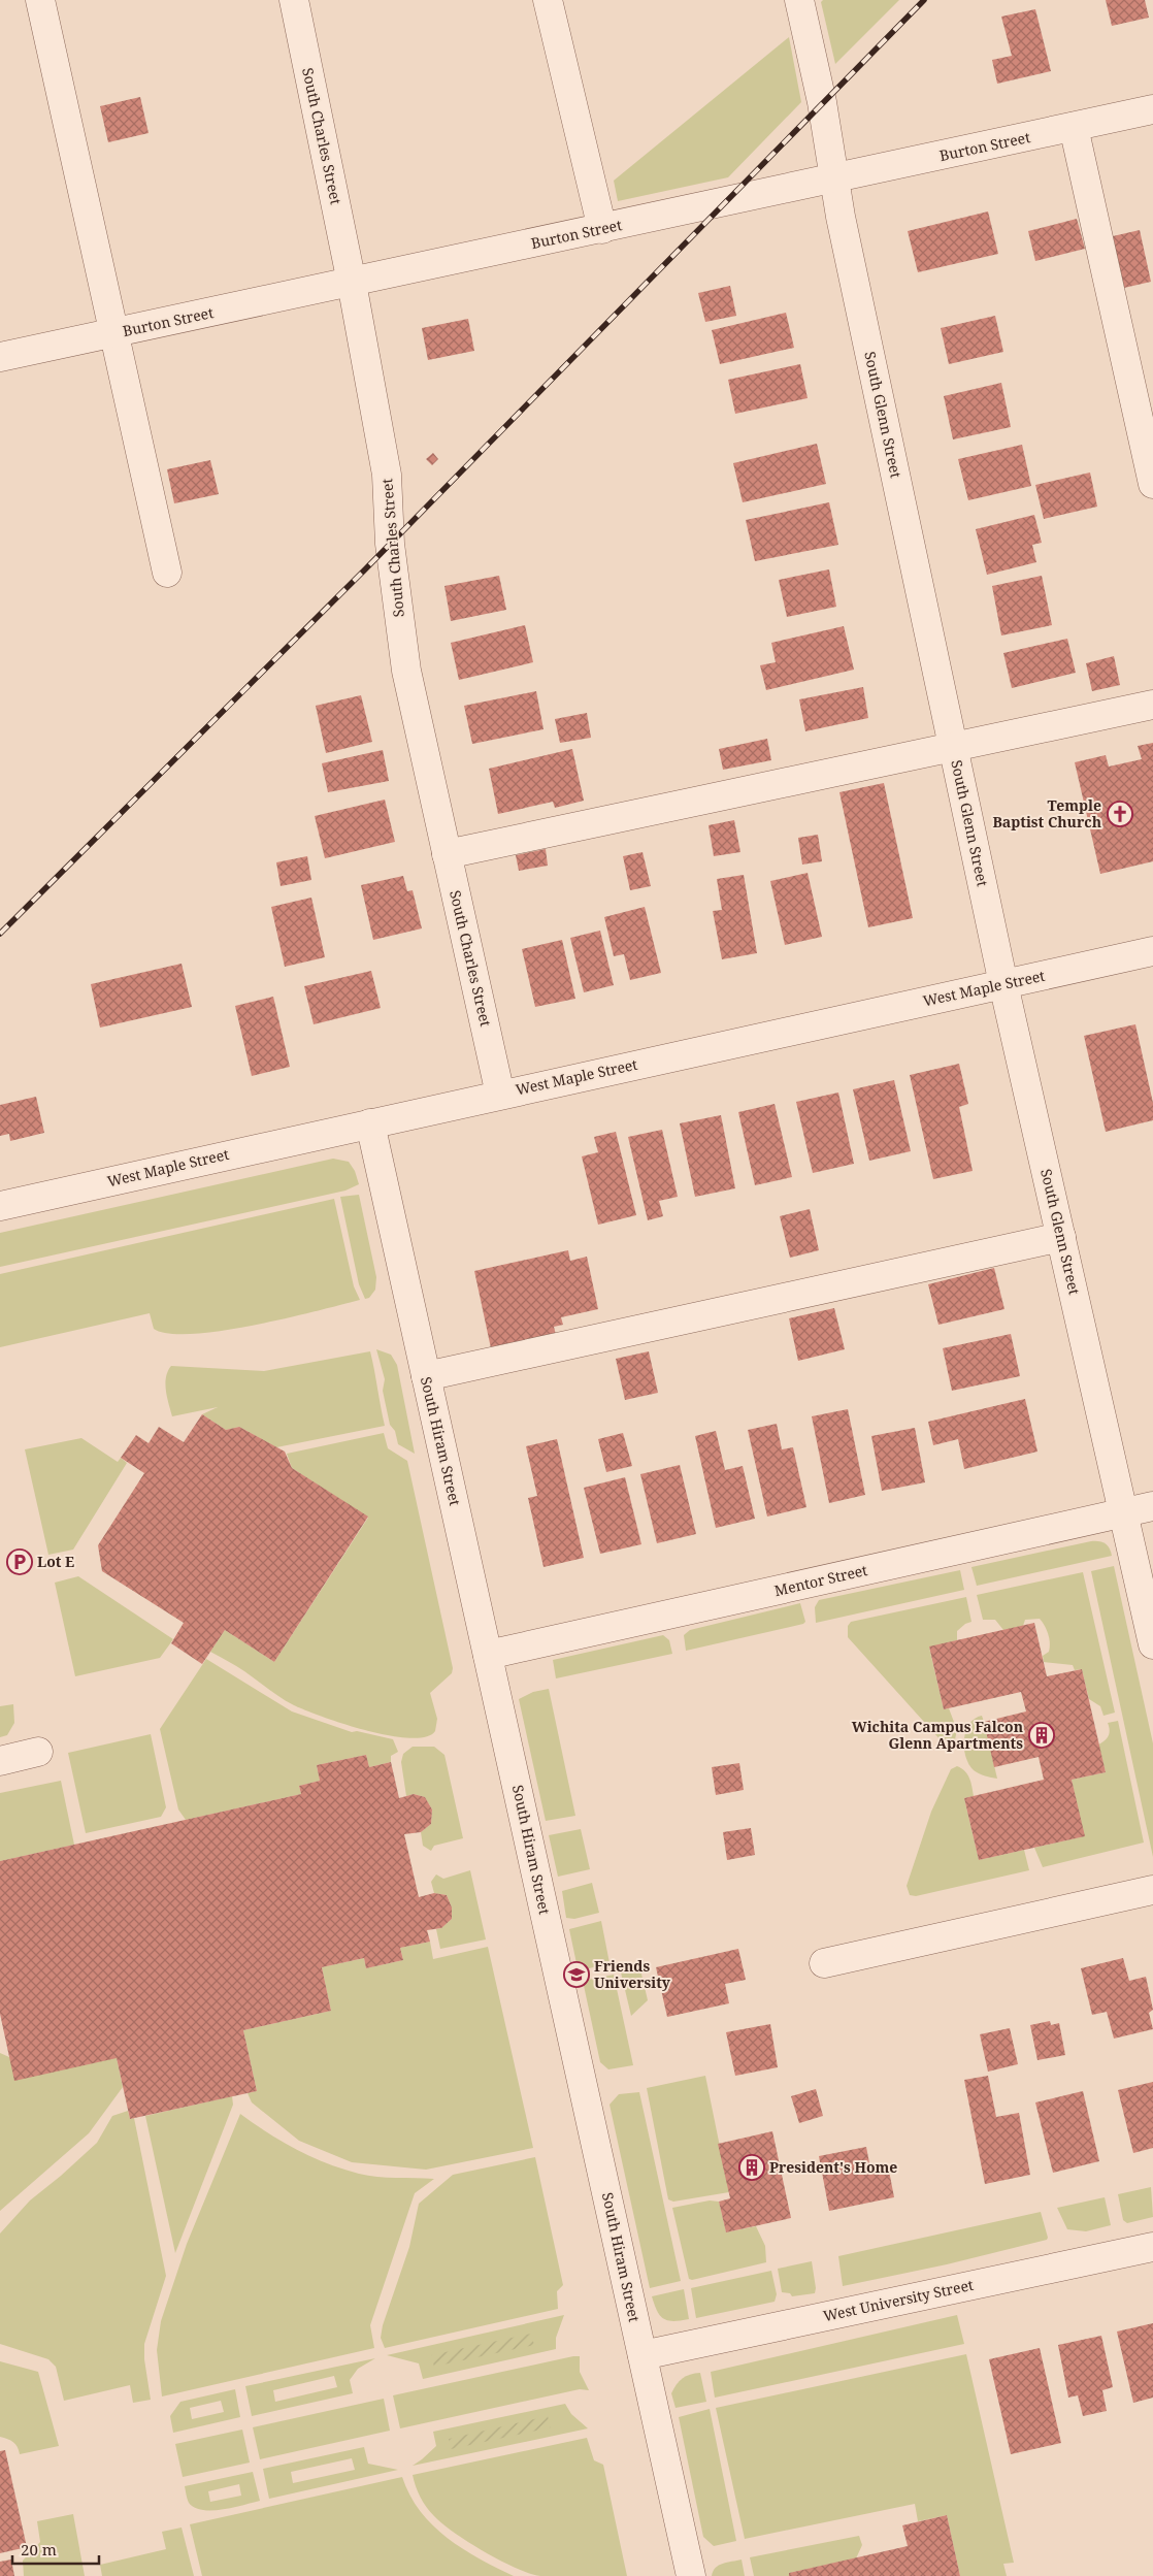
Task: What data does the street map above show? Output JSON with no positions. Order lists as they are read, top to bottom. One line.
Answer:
{"streets":{"street":["South Charles Street","Burton Street","South Glenn Street","West Maple Street","South Hiram Street","Mentor Street","West University Street"]},"crossings":[["South Charles Street","Burton Street"],["South Charles Street","West Maple Street"],["Burton Street","South Glenn Street"],["South Glenn Street","West Maple Street"],["South Glenn Street","Mentor Street"],["West Maple Street","South Hiram Street"],["South Hiram Street","Mentor Street"],["South Hiram Street","West University Street"]],"places":{"church":["Temple Baptist Church"],"parking":["Lot E"],"building":["Wichita Campus Falcon Glenn Apartments","President's Home"],"school or university":["Friends University"]},"scale_bar":"20 m"}
